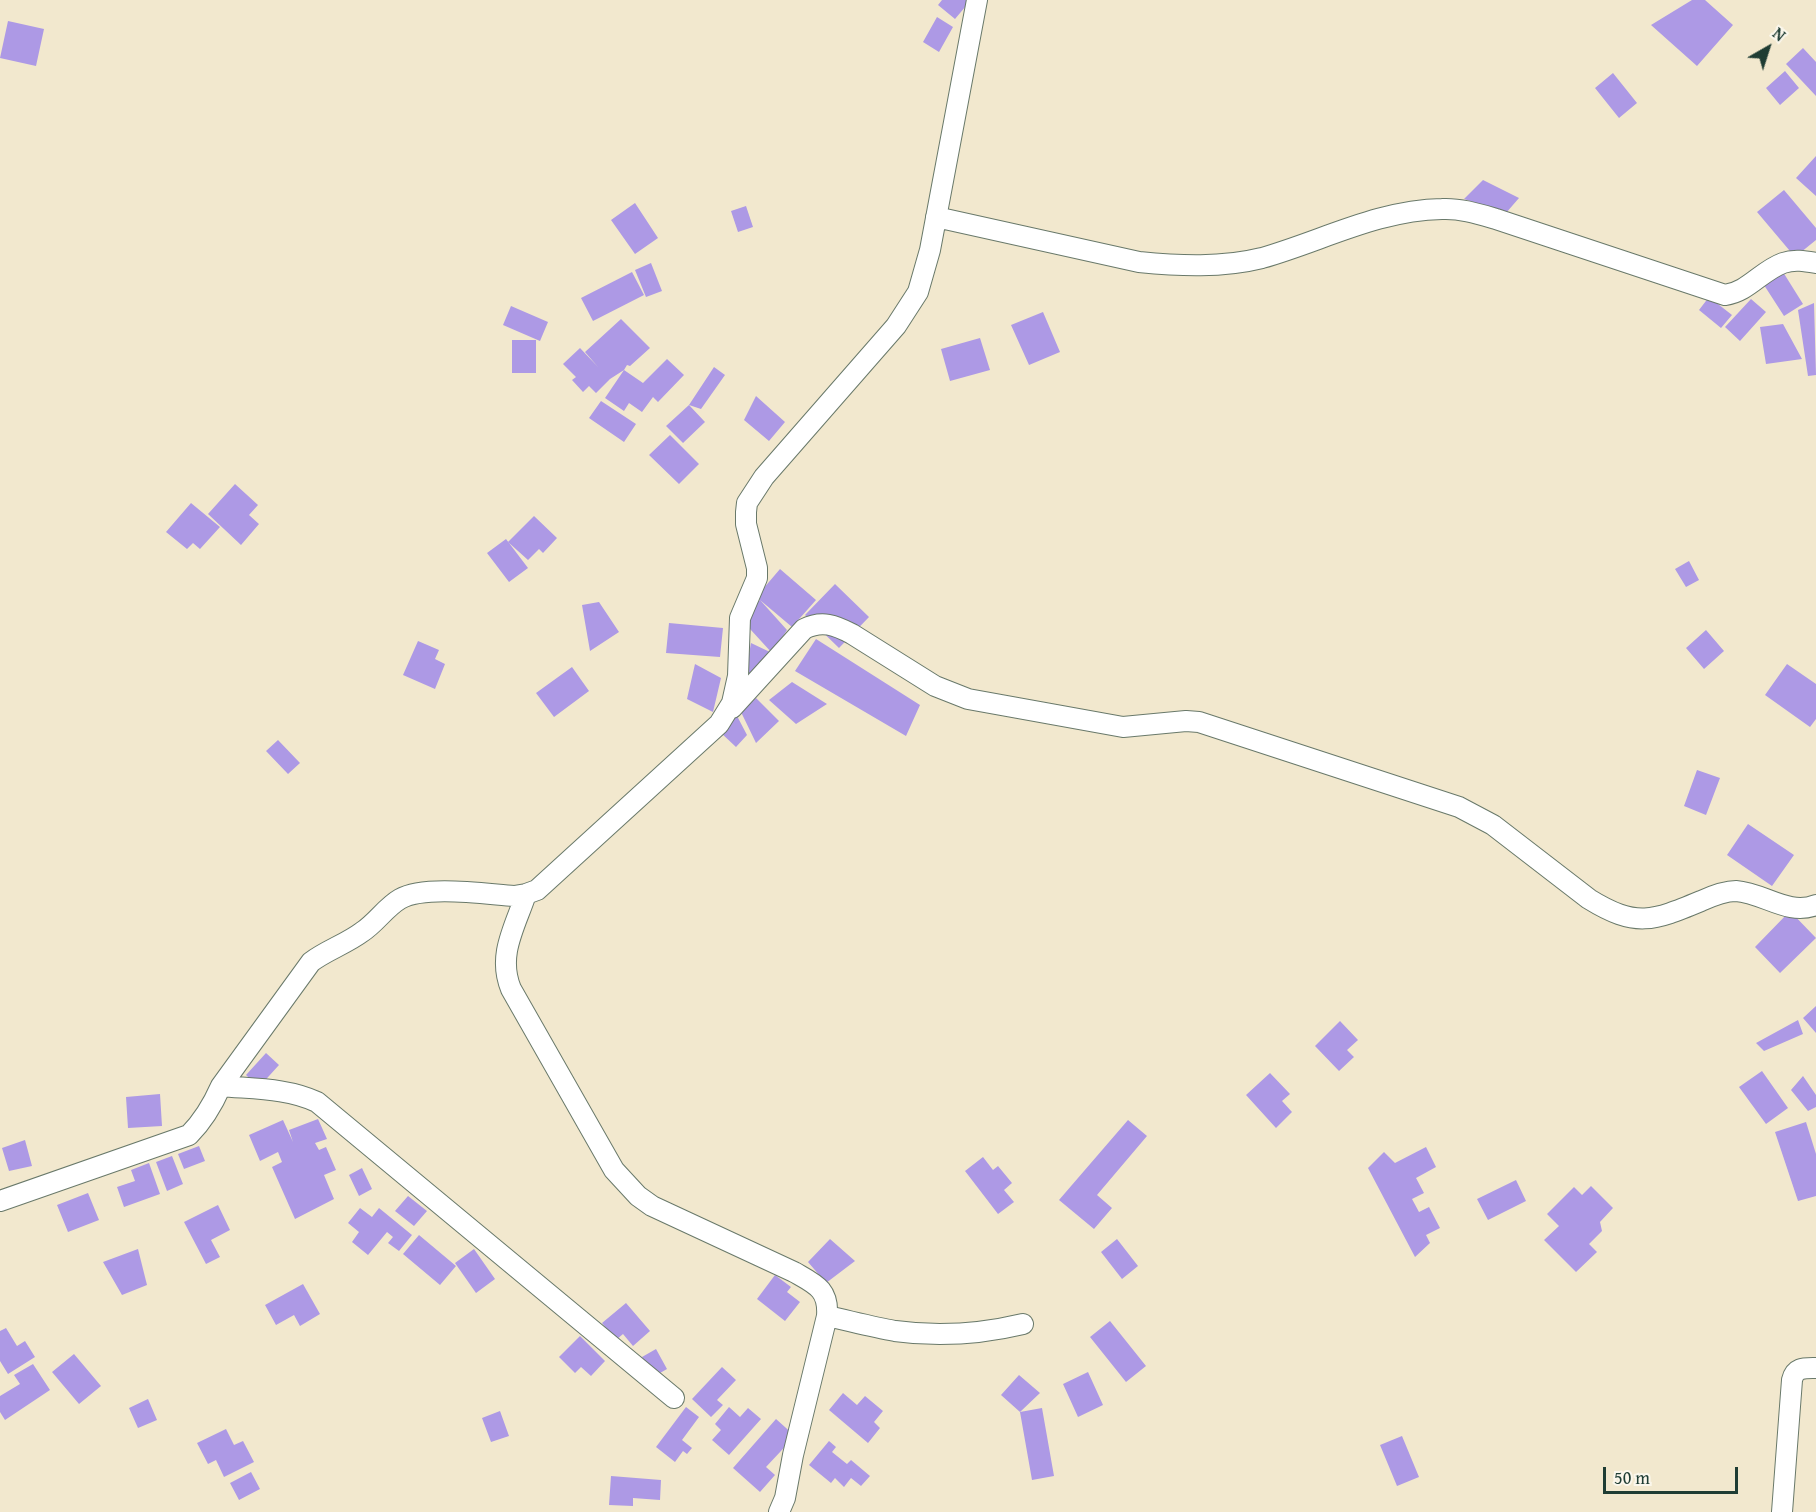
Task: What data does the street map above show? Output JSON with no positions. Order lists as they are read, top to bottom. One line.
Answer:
{"scale_bar":"50 m","north":"top right"}
